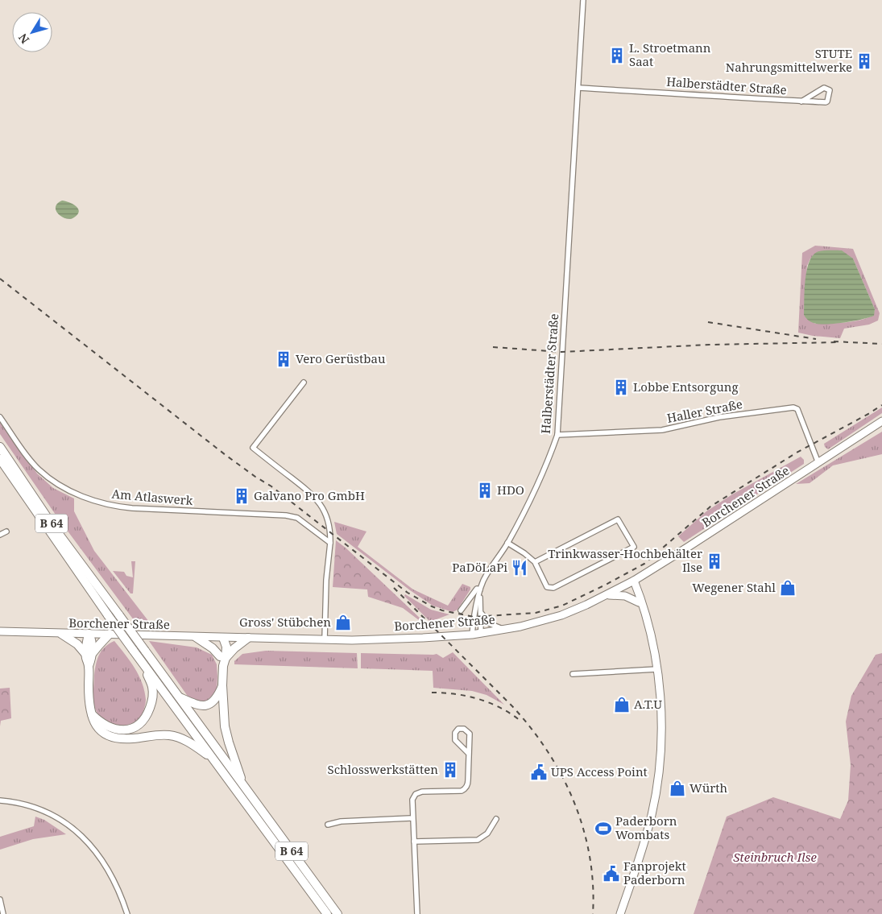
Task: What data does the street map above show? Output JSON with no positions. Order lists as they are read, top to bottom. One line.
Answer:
{"streets":{"highway":["B 64"],"main road":["Borchener Straße"],"street":["Halberstädter Straße","Haller Straße","Am Atlaswerk"]},"crossings":[["Halberstädter Straße","Haller Straße"],["Halberstädter Straße","Borchener Straße"],["Haller Straße","Borchener Straße"]],"parks":["Steinbruch Ilse"],"places":{"building":["L. Stroetmann Saat","STUTE Nahrungsmittelwerke","Vero Gerüstbau","Lobbe Entsorgung","HDO","Galvano Pro GmbH","Trinkwasser-Hochbehälter Ilse","Schlosswerkstätten"],"restaurant":["PaDöLaPi"],"shop":["Wegener Stahl","Gross' Stübchen","A.T.U","Würth"],"public building":["UPS Access Point","Fanprojekt Paderborn"],"sports":["Paderborn Wombats"]},"north":"bottom left"}
